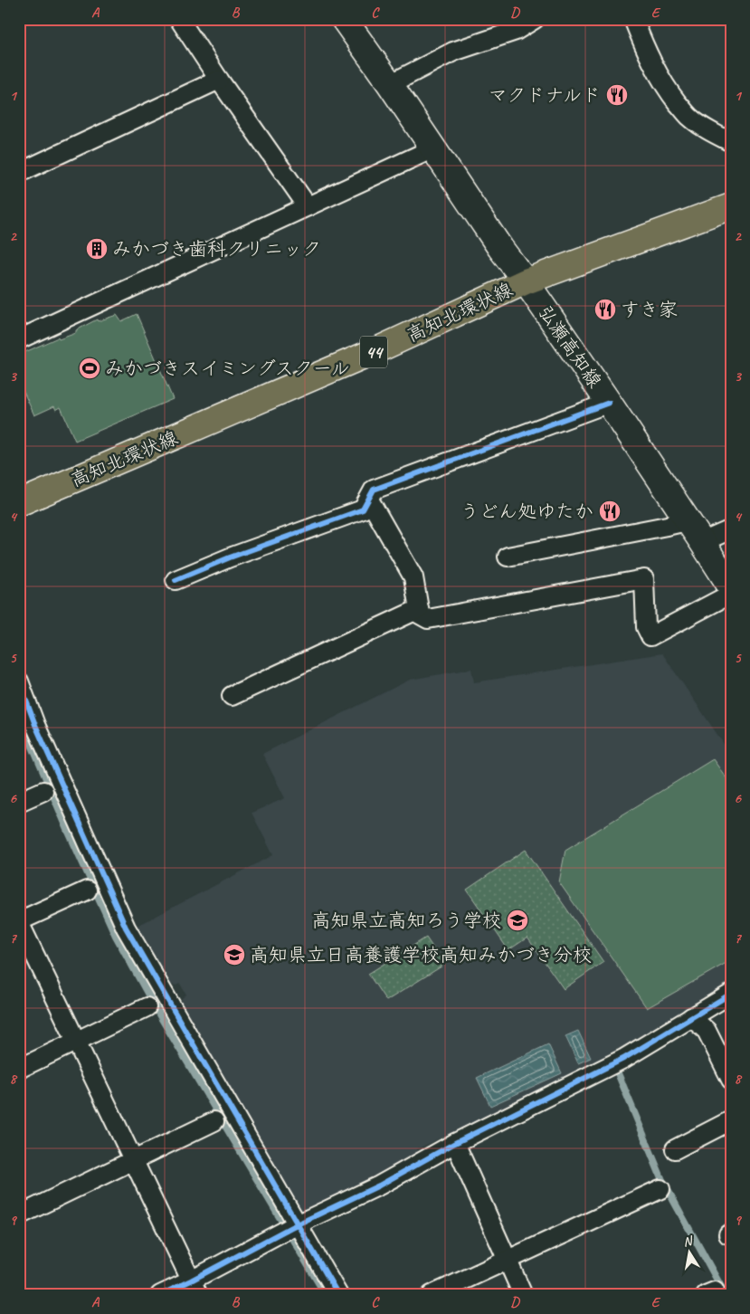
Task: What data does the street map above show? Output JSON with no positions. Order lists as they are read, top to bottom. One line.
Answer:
{"streets":{"main road":["高知北環状線","弘瀬高知線","44"]},"crossings":[["高知北環状線","弘瀬高知線"]],"places":{"restaurant":["マクドナルド","すき家","うどん処ゆたか"],"building":["みかづき歯科クリニック"],"sports":["みかづきスイミングスクール"],"school or university":["高知県立高知ろう学校","高知県立日高養護学校高知みかづき分校"]},"north":"top","grid":{"columns":["A","B","C","D","E"],"rows":["1","2","3","4","5","6","7","8","9"]}}
